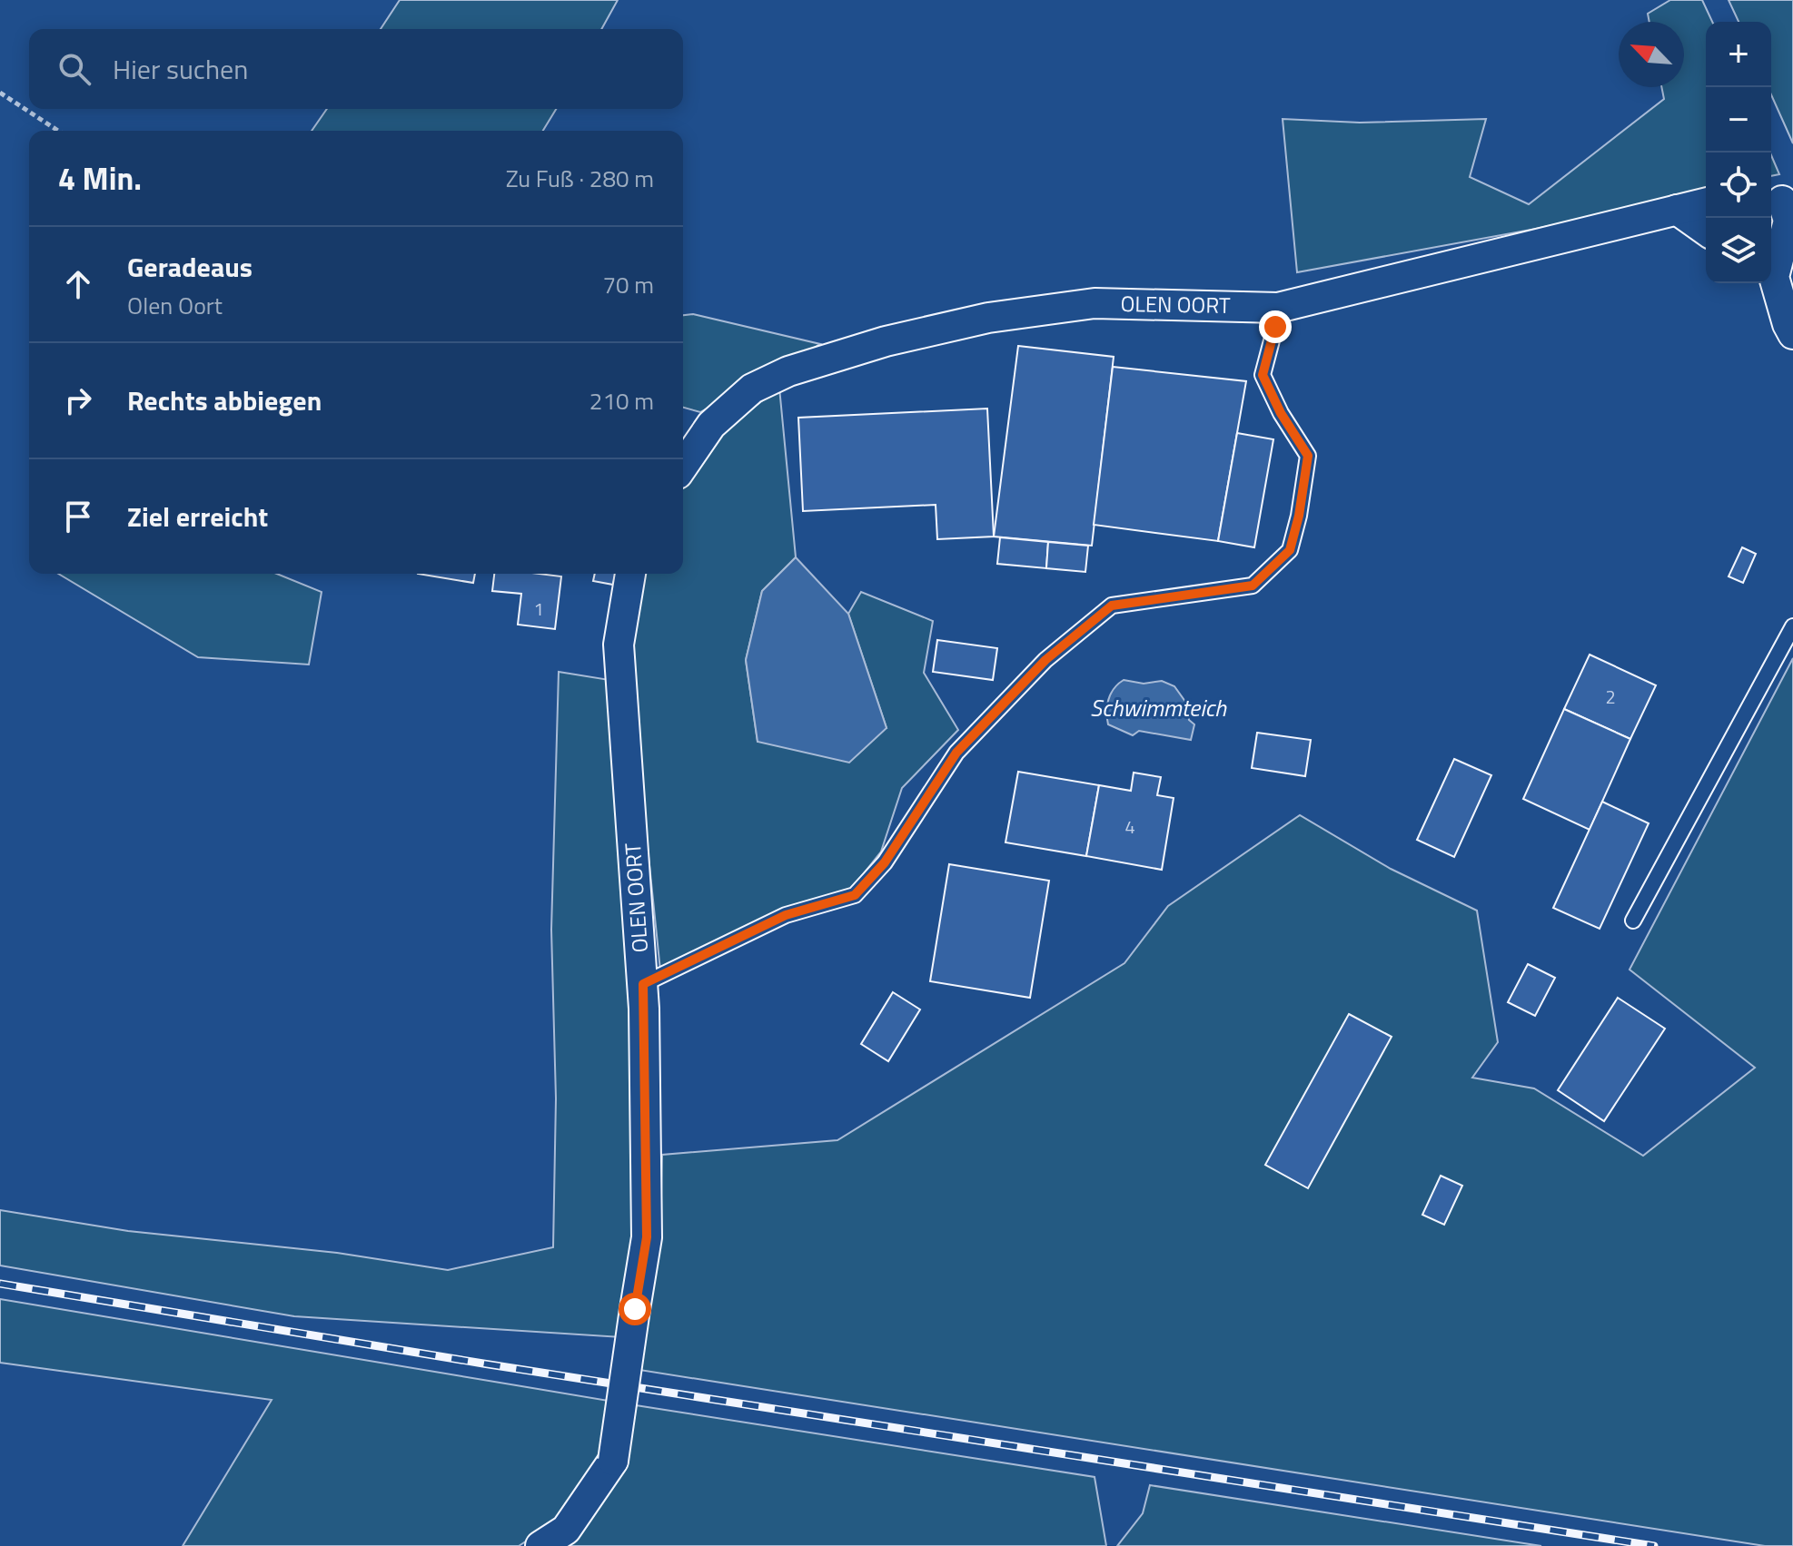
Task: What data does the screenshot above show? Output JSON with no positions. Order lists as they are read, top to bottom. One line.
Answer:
{"streets":{"street":["OLEN OORT"]},"water":["Schwimmteich"],"house_numbers":["1","2","4"],"north":"top left","page":{"map_buttons":["+","−"],"search":"Hier suchen","heading":["4 Min.","Zu Fuß · 280 m"],"list":[["Geradeaus","Olen Oort","70 m"],["Rechts abbiegen","210 m"],"Ziel erreicht"]}}
